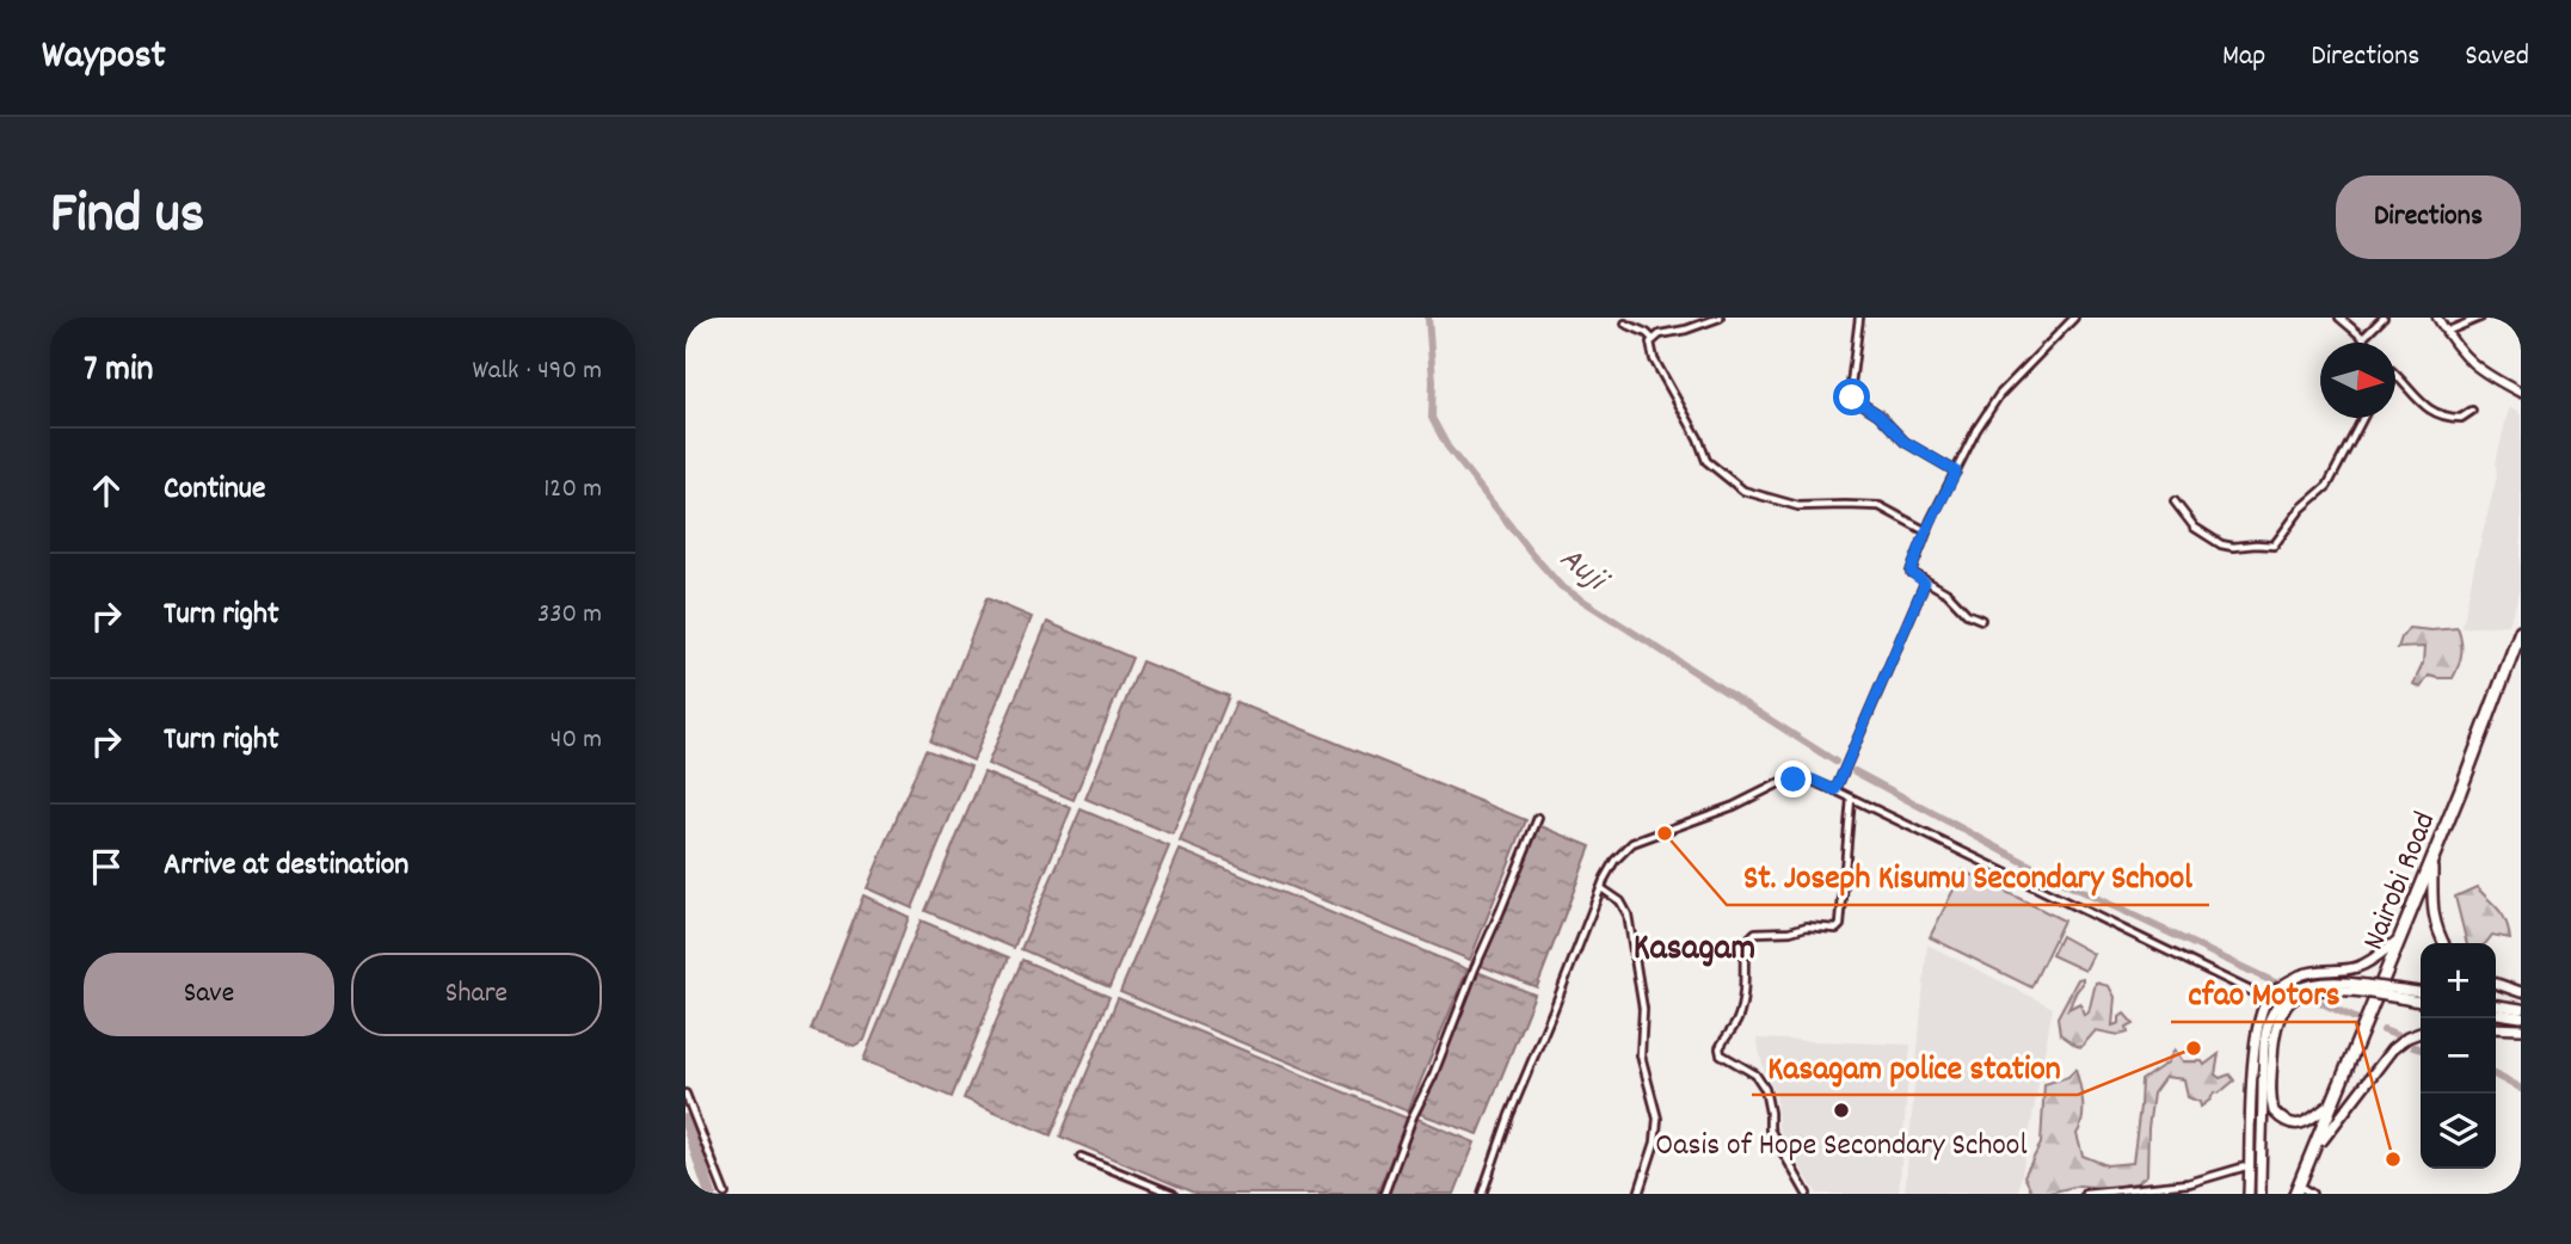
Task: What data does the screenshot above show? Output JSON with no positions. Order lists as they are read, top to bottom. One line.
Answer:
{"streets":{"highway":["Nairobi Road"]},"districts":["Kasagam"],"water":["Auji"],"places":["St. Joseph Kisumu Secondary School","Kasagam police station","Oasis of Hope Secondary School","cfao Motors"],"north":"right","page":{"header":"Waypost","nav":["Map","Directions","Saved"],"title":"Find us","buttons":["Directions",["Save","Share"]],"heading":["7 min","Walk · 490 m"],"list":[["Continue","120 m"],["Turn right","330 m"],["Turn right","40 m"],"Arrive at destination"],"map_buttons":["+","−"]}}
